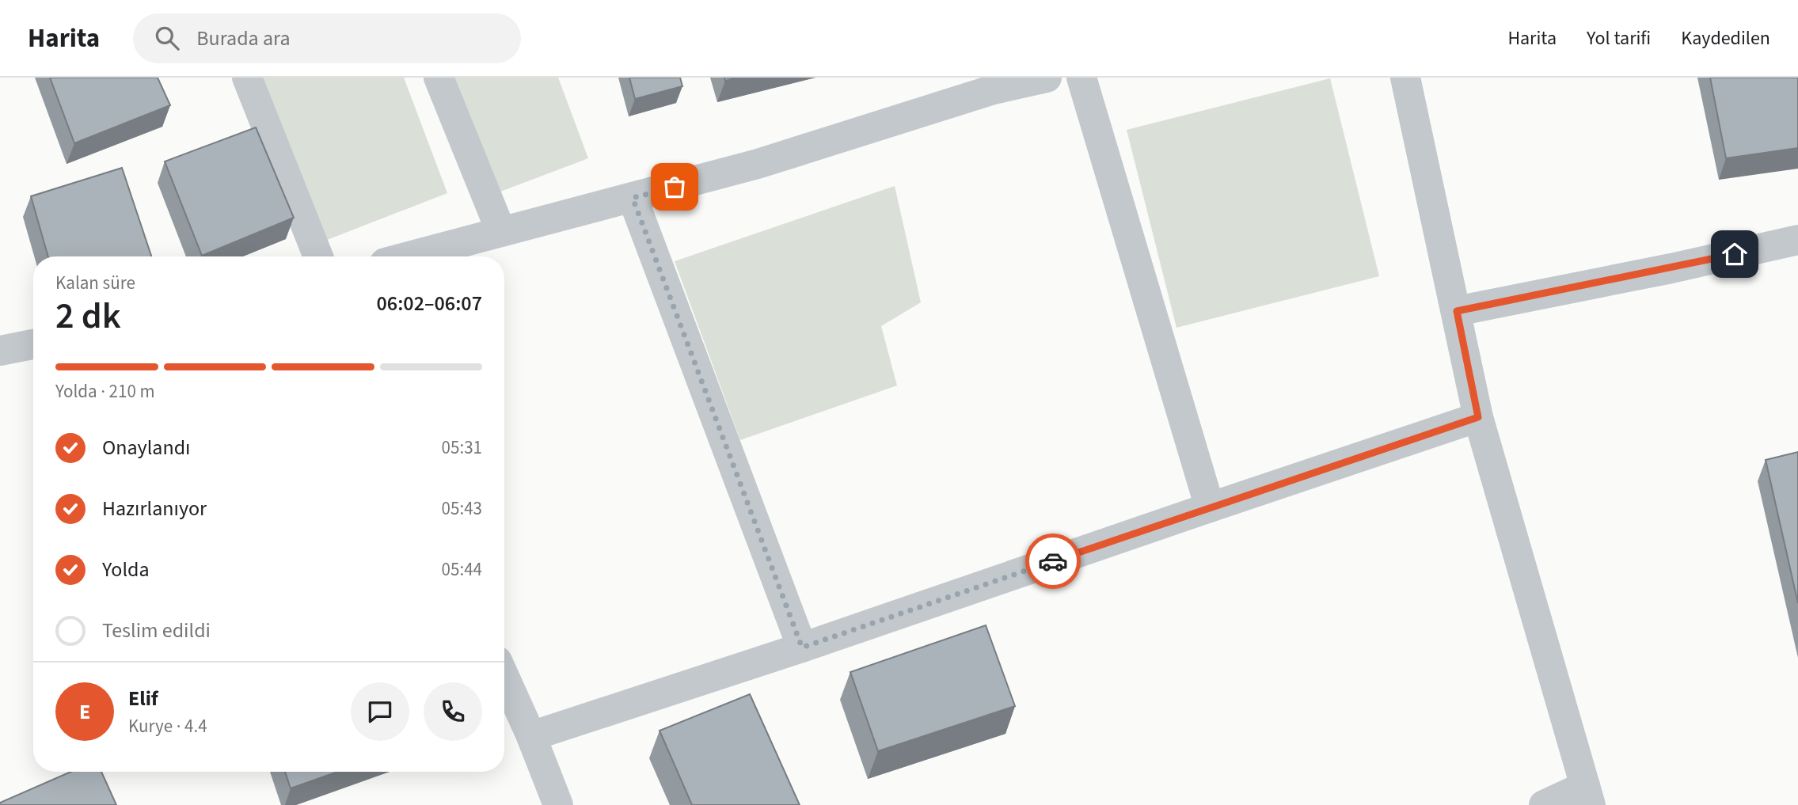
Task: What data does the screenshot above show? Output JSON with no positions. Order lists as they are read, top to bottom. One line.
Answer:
{"page":{"header":"Harita","search":"Burada ara","nav":["Harita","Yol tarifi","Kaydedilen"],"heading":["2 dk","Kalan süre","06:02–06:07"],"panel":["Elif","Kurye · 4.4"],"bar":"Yolda · 210 m","list":[["Onaylandı","05:31"],["Hazırlanıyor","05:43"],["Yolda","05:44"],"Teslim edildi"],"round":"E"}}
